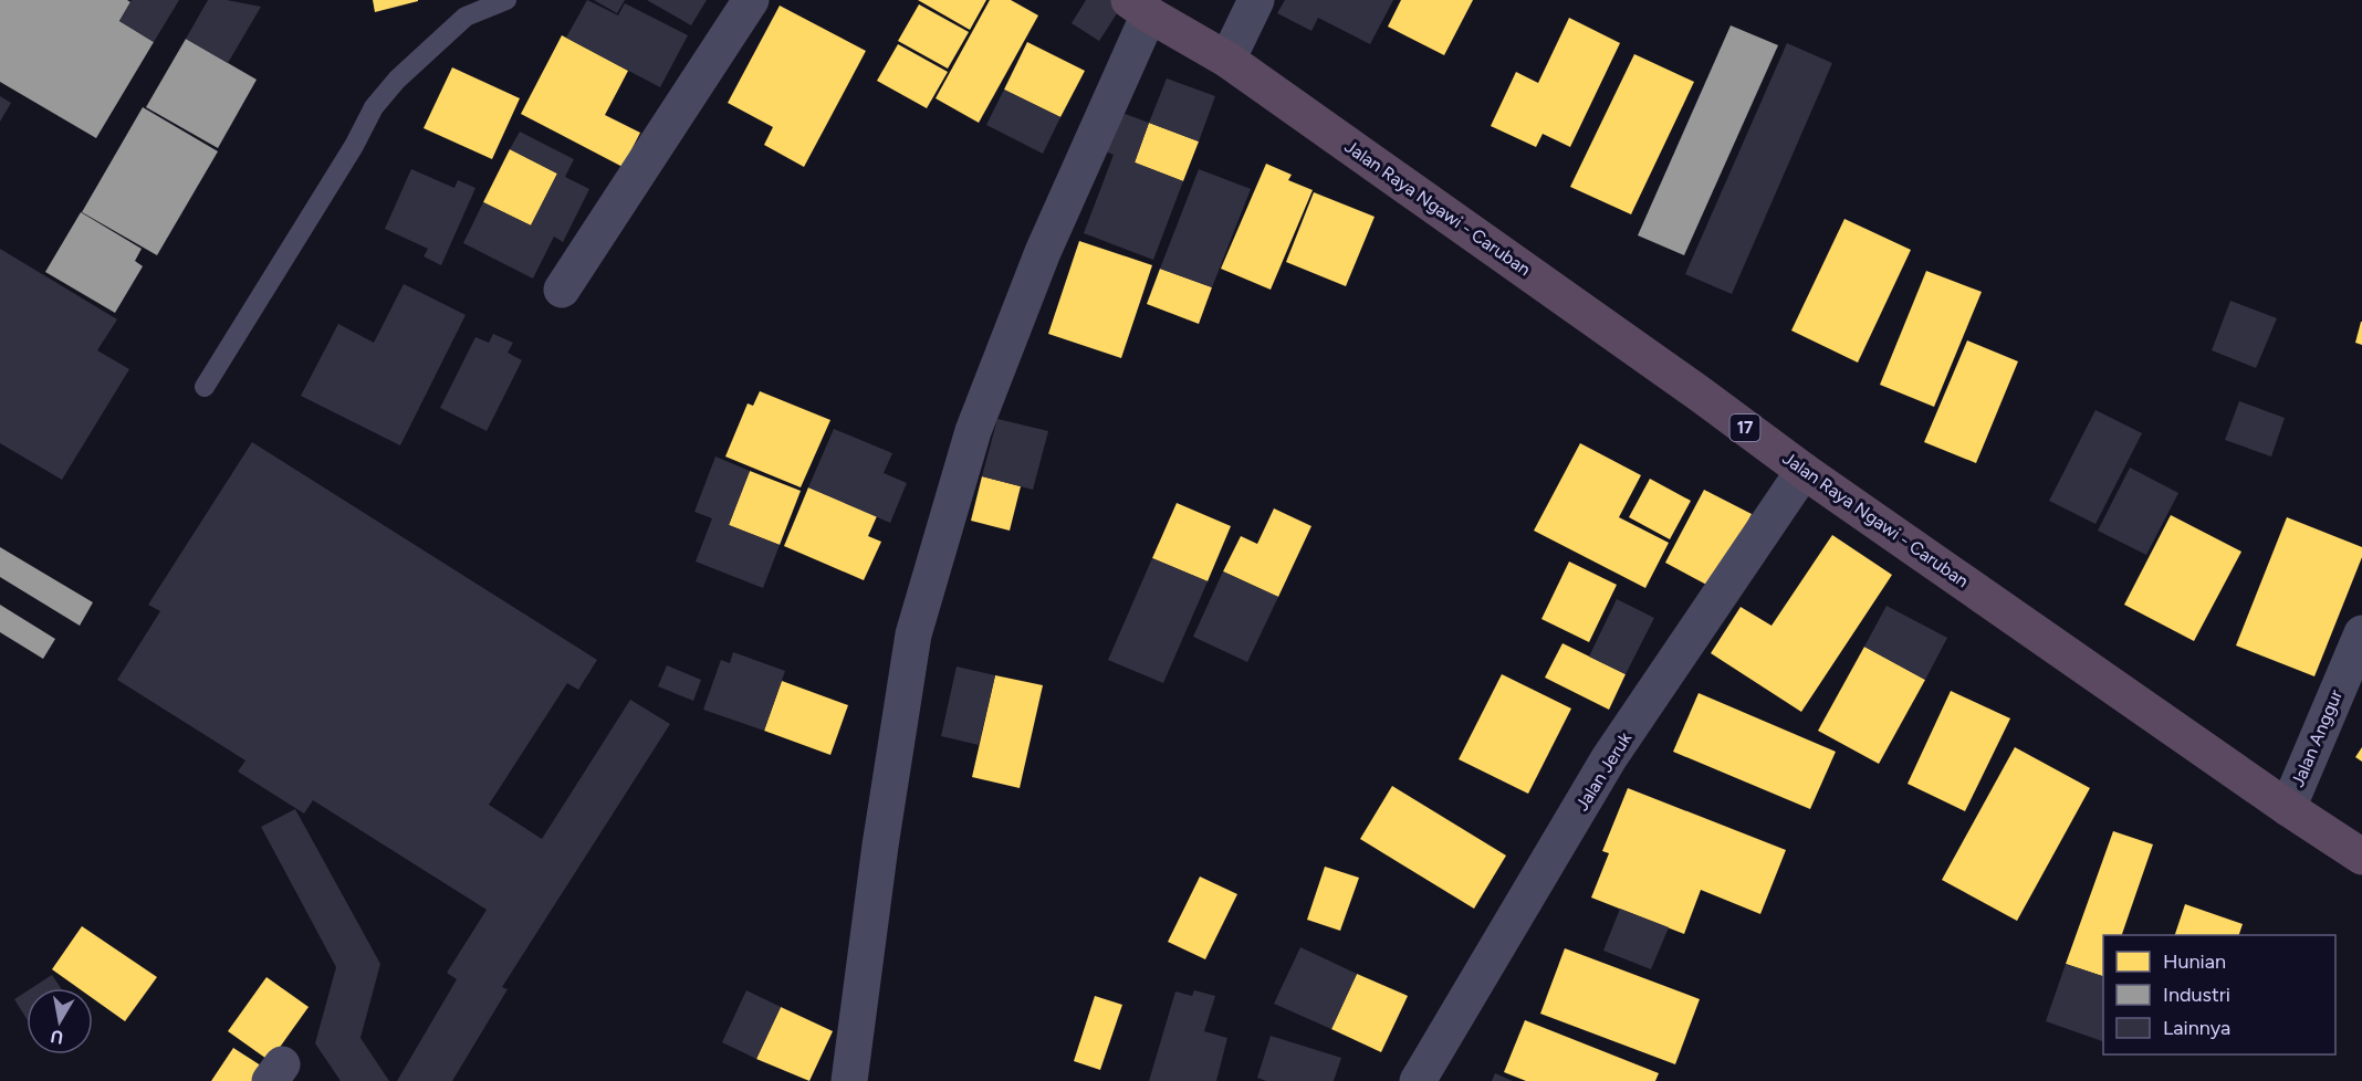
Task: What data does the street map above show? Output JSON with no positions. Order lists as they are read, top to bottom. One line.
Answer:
{"streets":{"highway":["Jalan Raya Ngawi - Caruban","17"],"street":["Jalan Anggur","Jalan Jeruk"]},"crossings":[["Jalan Raya Ngawi - Caruban","Jalan Anggur"],["Jalan Raya Ngawi - Caruban","Jalan Jeruk"]],"legend":["Hunian","Industri","Lainnya"],"north":"bottom"}
